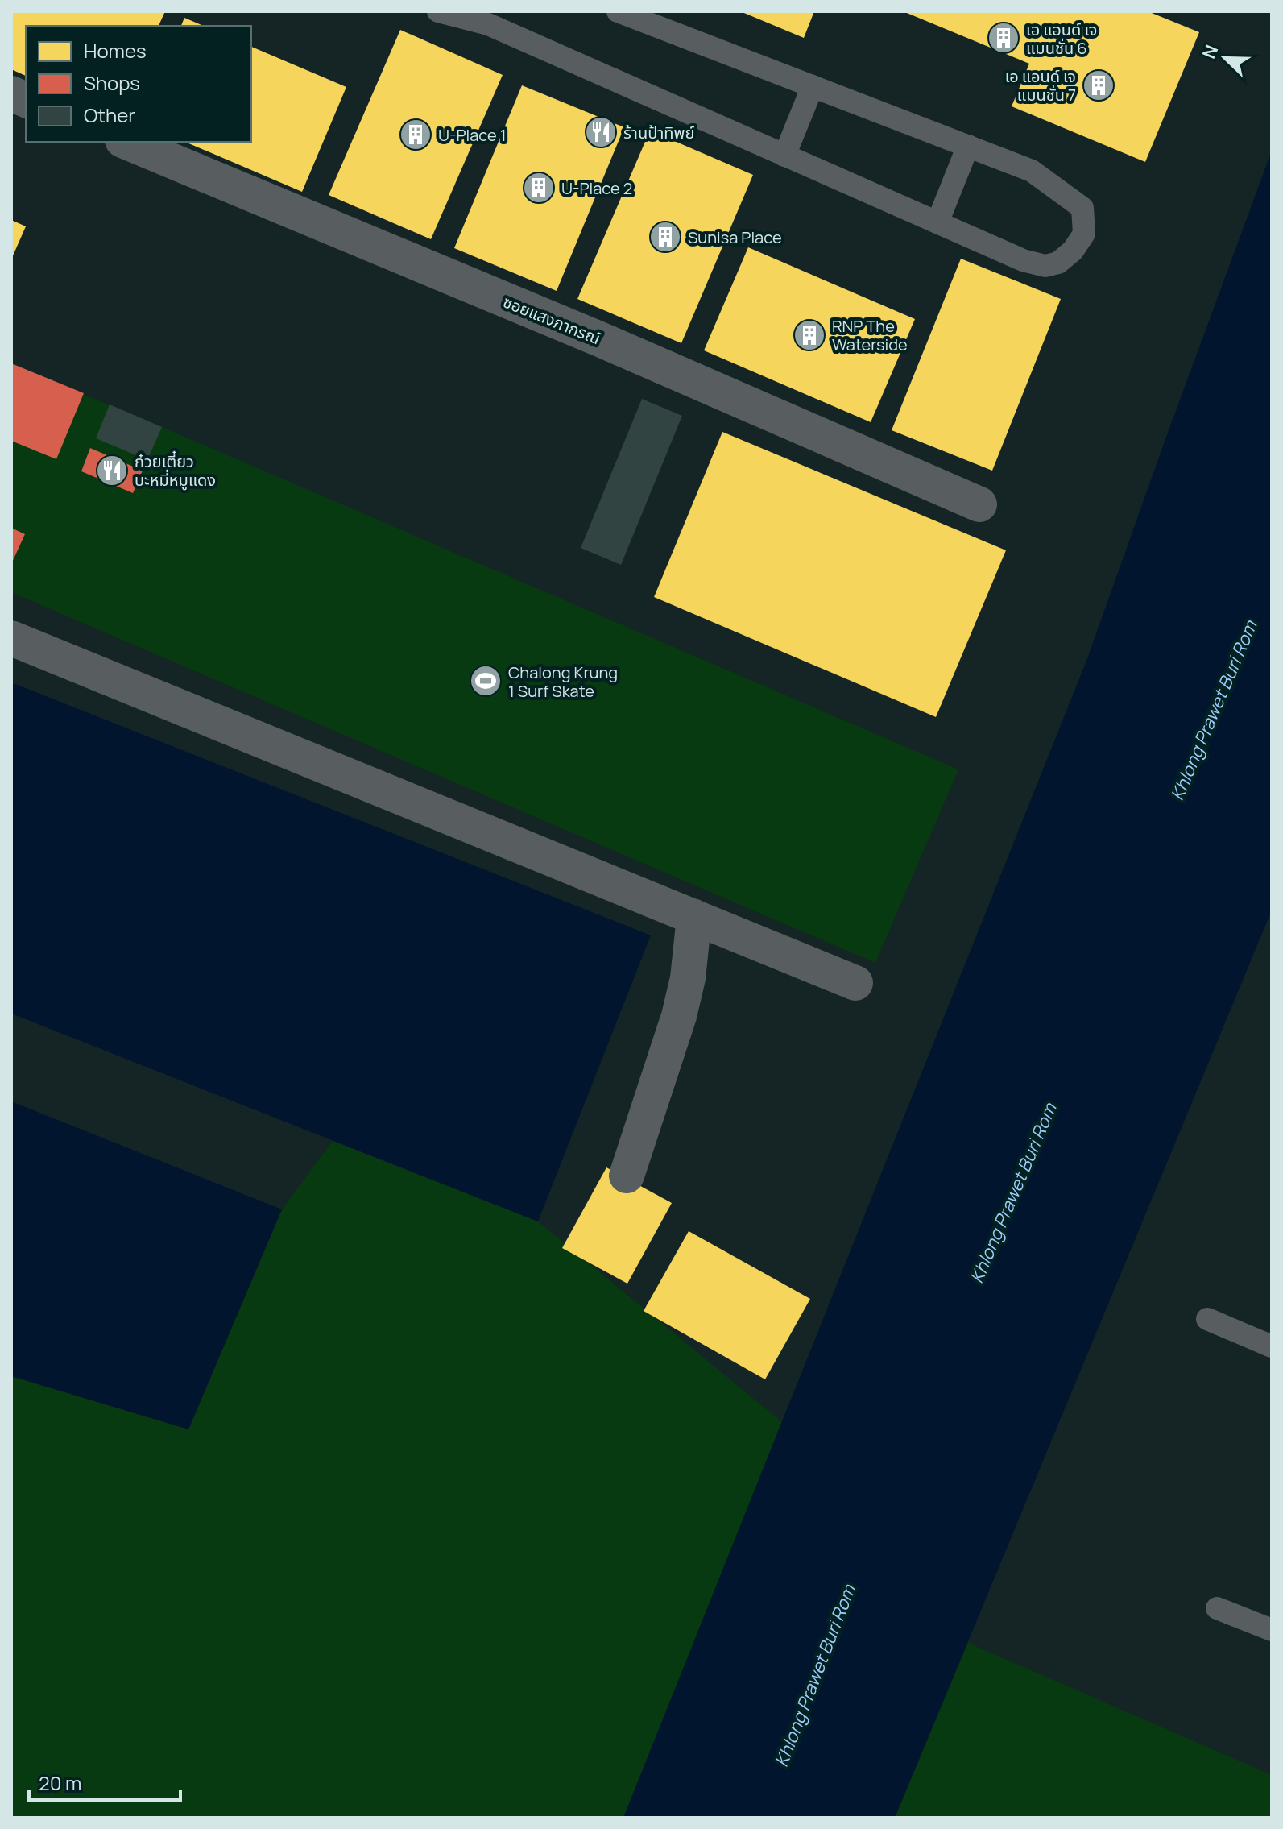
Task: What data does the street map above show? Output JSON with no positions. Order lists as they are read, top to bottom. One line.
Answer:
{"streets":{"street":["ซอยแสงภากรณ์"]},"water":["Khlong Prawet Buri Rom"],"places":{"building":["เอ แอนด์ เจ แมนชั่น 6","เอ แอนด์ เจ แมนชั่น 7","U-Place 1","U-Place 2","Sunisa Place","RNP The Waterside"],"restaurant":["ร้านป้าทิพย์","ก๋วยเตี๋ยว บะหมี่หมูแดง"],"sports":["Chalong Krung 1 Surf Skate"]},"legend":["Homes","Shops","Other"],"scale_bar":"20 m","north":"top left"}
